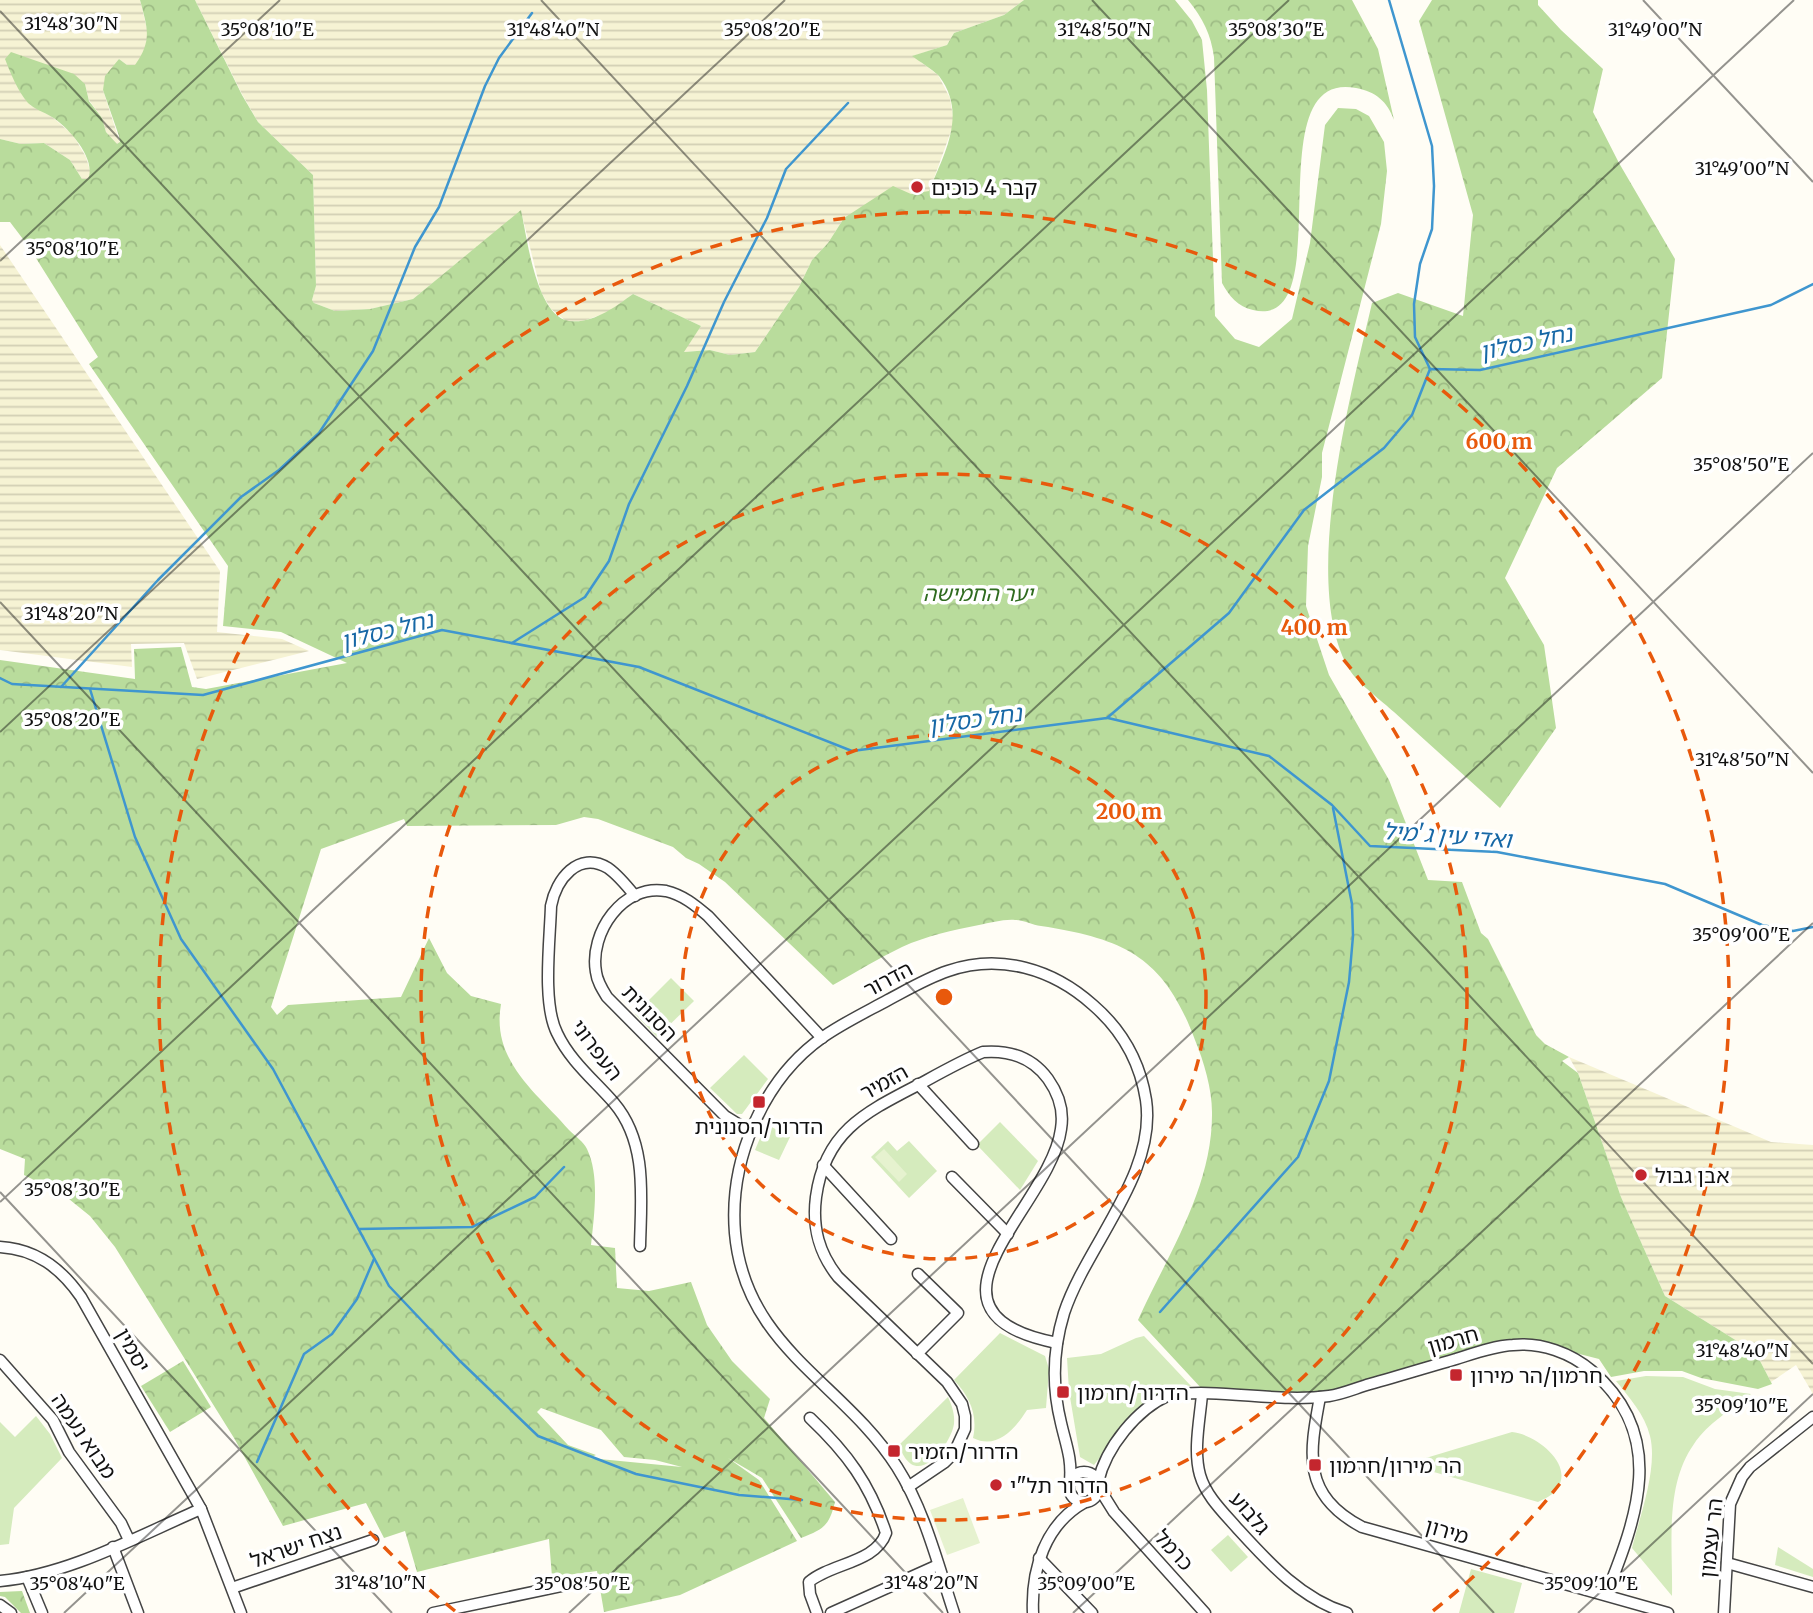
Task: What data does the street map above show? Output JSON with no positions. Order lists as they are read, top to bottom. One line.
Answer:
{"streets":{"street":["הדרור","הסנונית","העפרוני","הזמיר","חרמון","יסמין","מבוא נעמה","גלבוע","מירון","הר עצמון","נצח ישראל","כרמל"]},"crossings":[["הדרור","הסנונית"],["הדרור","הזמיר"],["הדרור","חרמון"],["הדרור","כרמל"],["הסנונית","העפרוני"],["חרמון","גלבוע"],["חרמון","מירון"],["חרמון","כרמל"],["יסמין","נצח ישראל"]],"water":["נחל כסלון","ואדי עין ג'מיל"],"parks":["יער החמישה"],"places":{"other":["קבר 4 כוכים","אבן גבול","הדרור תל\"י"],"transit":["הדרור/הסנונית","חרמון/הר מירון","הדרור/חרמון","הדרור/הזמיר","הר מירון/חרמון"]},"coordinates":["31°48'30\"N","35°08'10\"E","35°08'20\"E","35°08'30\"E","31°48'50\"N","31°49'00\"N","31°48'40\"N","35°08'50\"E","31°48'20\"N","35°09'00\"E","35°09'10\"E","31°48'10\"N","35°08'40\"E"],"rings":["600 m","400 m","200 m"]}
